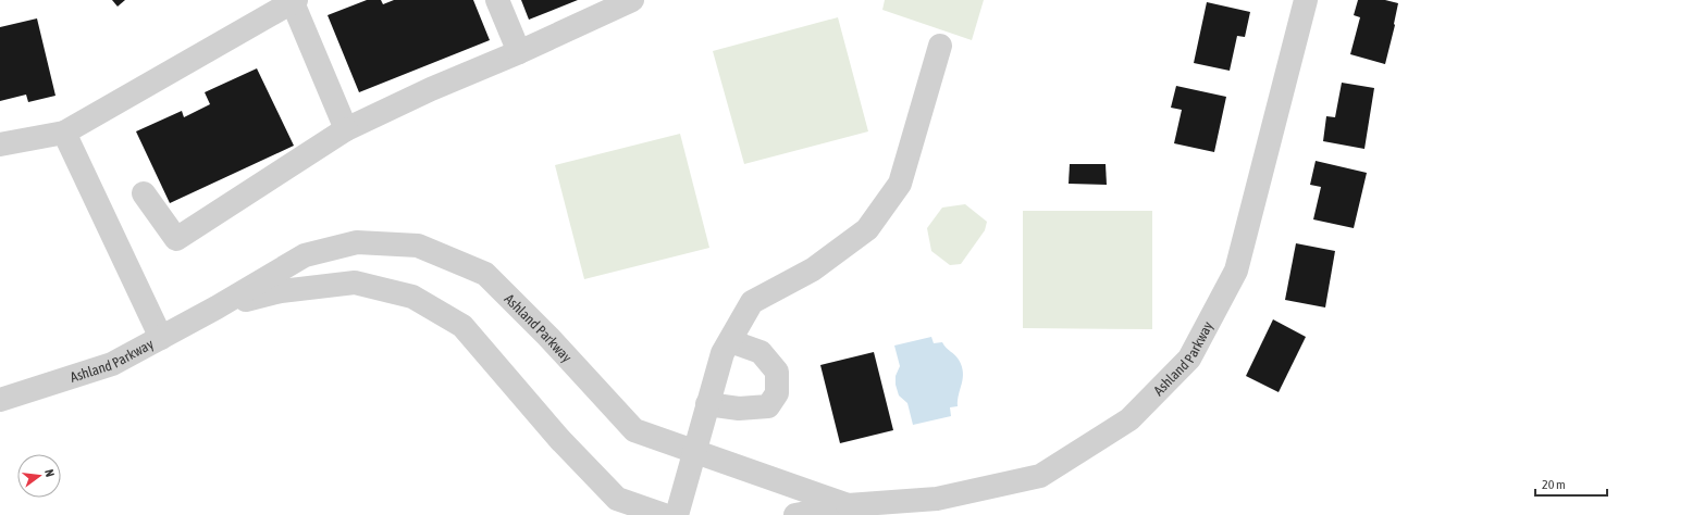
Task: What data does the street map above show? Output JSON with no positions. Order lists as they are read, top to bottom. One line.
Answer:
{"streets":{"street":["Ashland Parkway"]},"scale_bar":"20 m","north":"right"}
